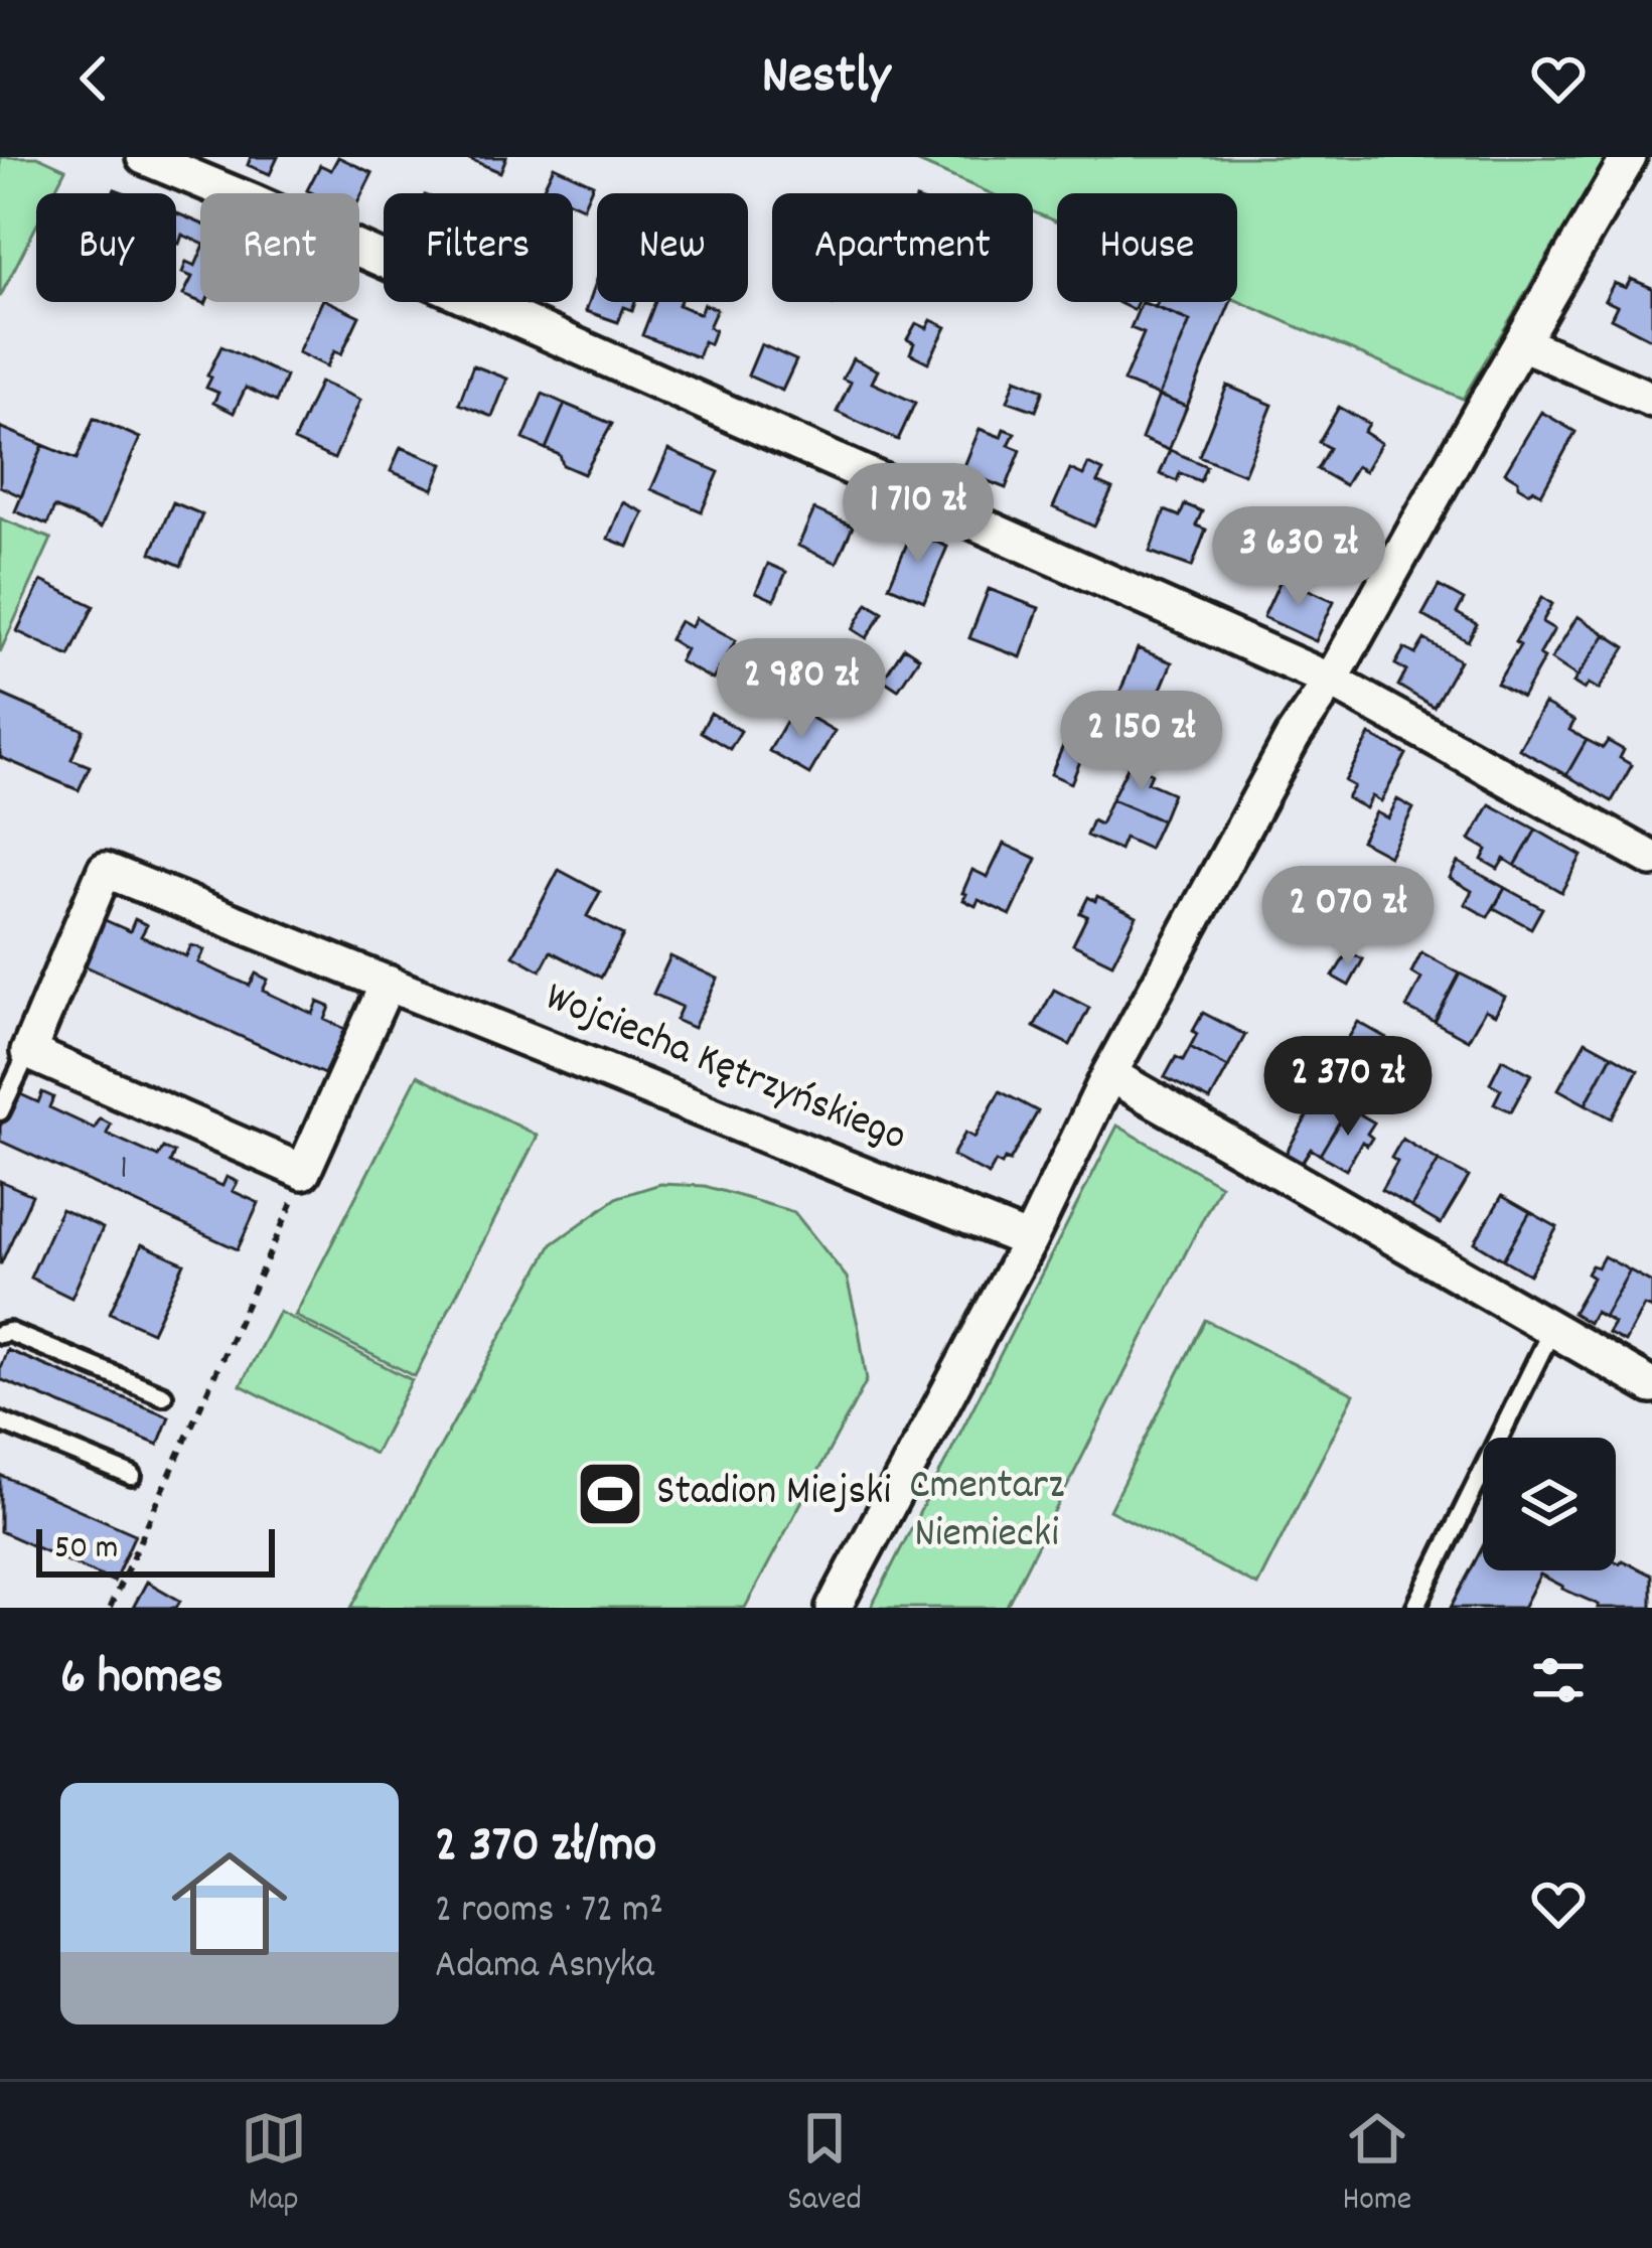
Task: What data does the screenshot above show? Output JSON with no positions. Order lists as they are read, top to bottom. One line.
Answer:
{"streets":{"street":["Wojciecha Kętrzyńskiego"]},"parks":["Cmentarz Niemiecki"],"places":{"sports":["Stadion Miejski"]},"house_numbers":["1"],"scale_bar":"50 m","page":{"header":"Nestly","chip":["Buy","Rent","Filters","New","Apartment","House"],"price":["1 710 zł","3 630 zł","2 980 zł","2 150 zł","2 070 zł","2 370 zł"],"scale":"50 m","heading":"6 homes","list":[{"name":"2 370 zł/mo","note":"2 rooms · 72 m² · Adama Asnyka"}],"tabs":["Map","Saved","Home"]}}
